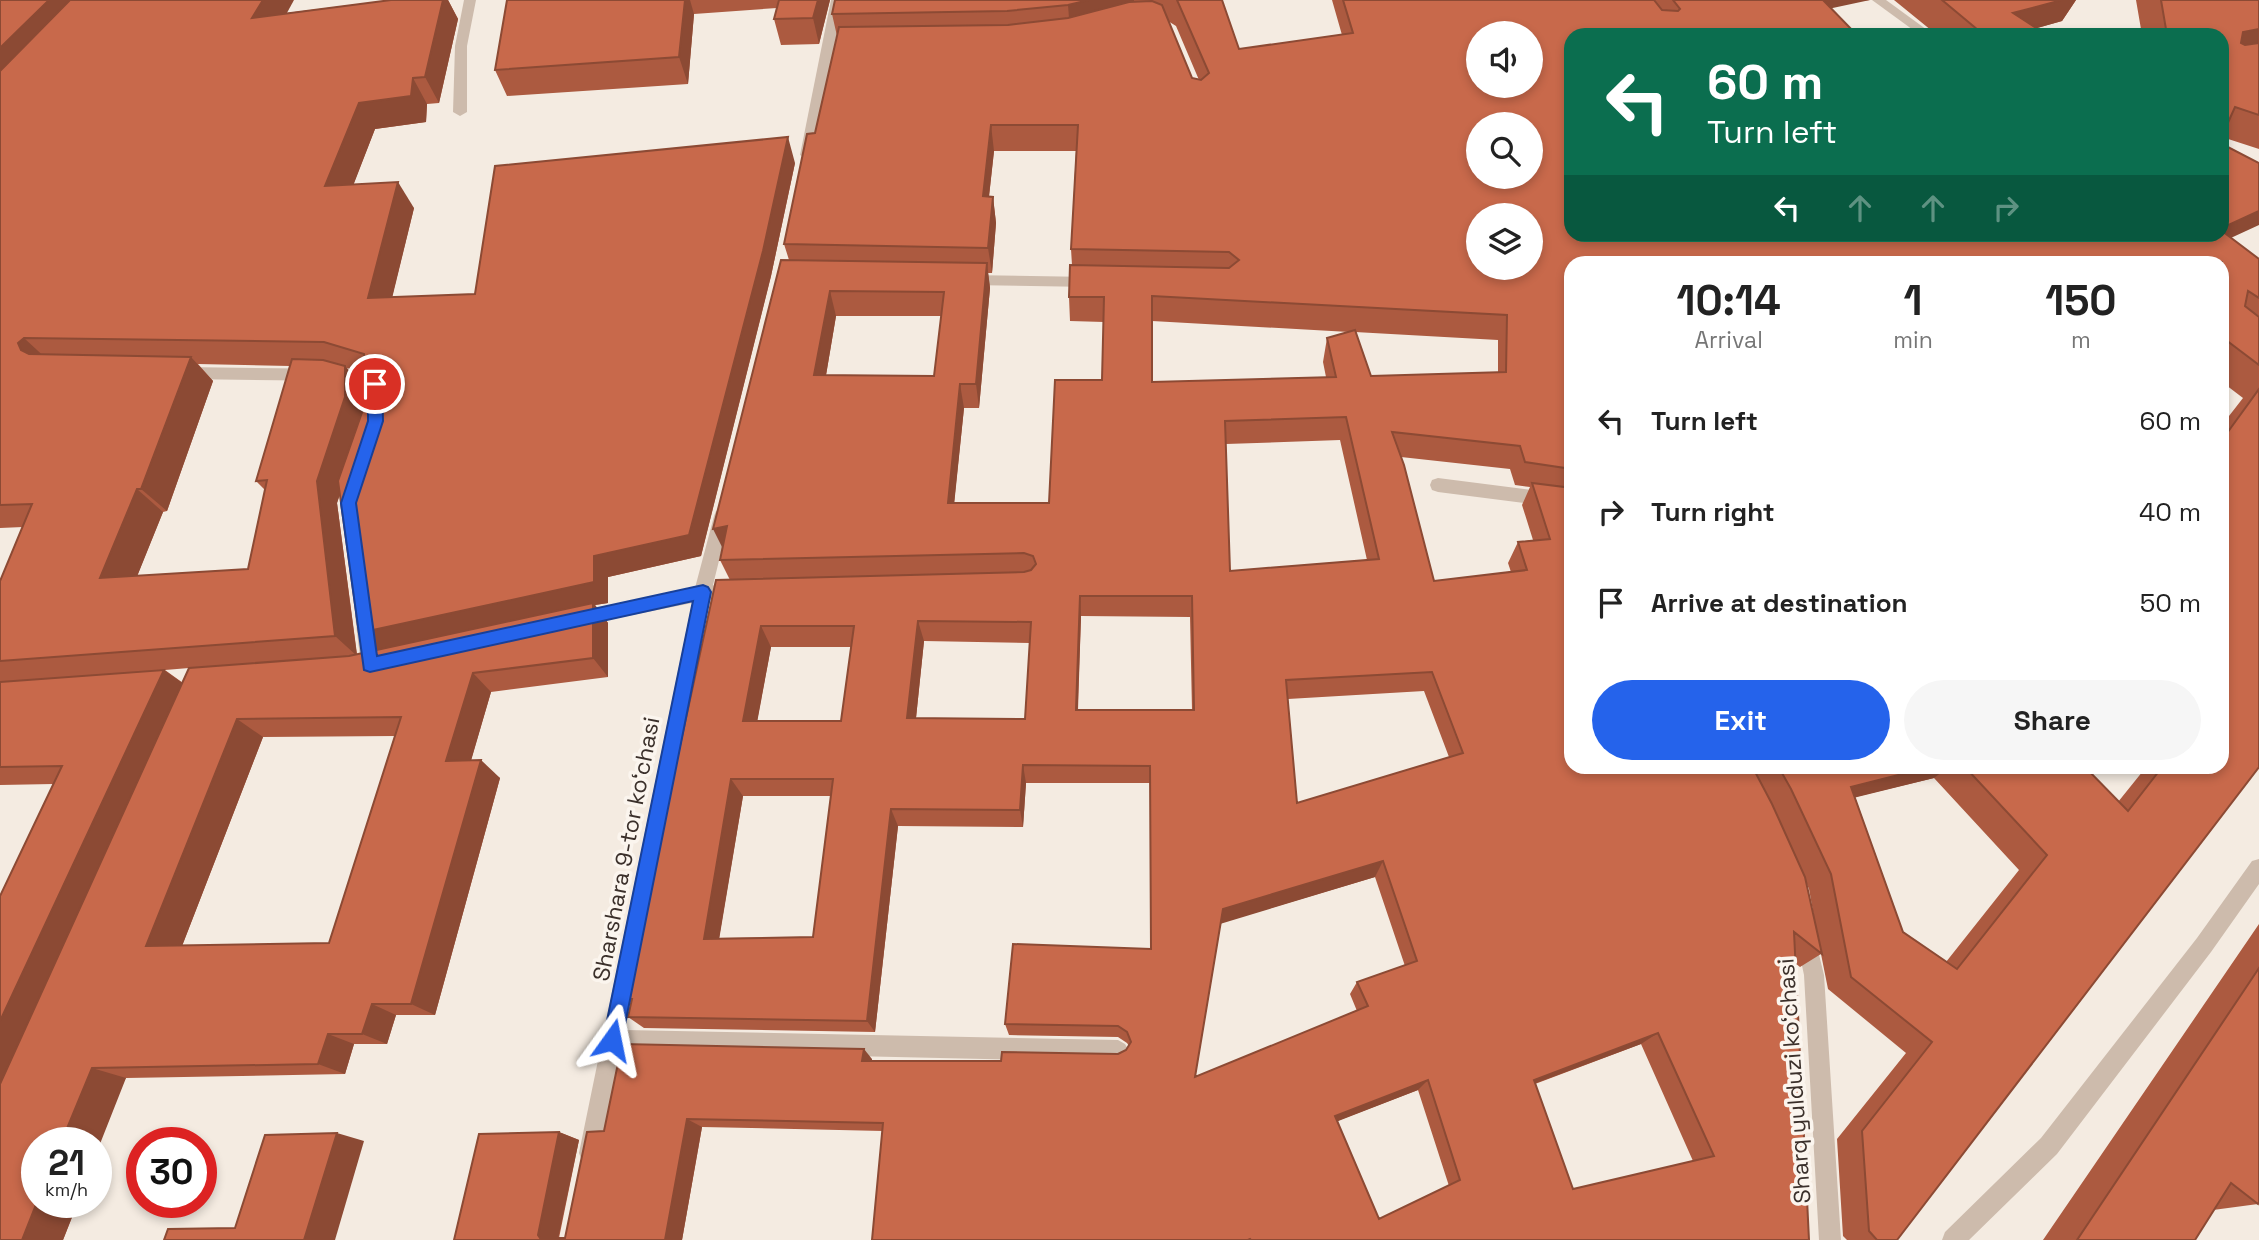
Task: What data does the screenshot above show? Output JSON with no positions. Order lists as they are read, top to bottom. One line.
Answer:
{"streets":{"street":["Sharshara 9-tor koʻchasi","Sharq yulduzi koʻchasi"]},"page":{"turn":["60 m","Turn left"],"eta":["10:14","Arrival","1","min","150","m"],"list":[{"name":"Turn left","value":"60 m"},{"name":"Turn right","value":"40 m"},{"name":"Arrive at destination","value":"50 m"}],"buttons":["Exit","Share"],"speed":"21 km/h","limit":"30"}}
